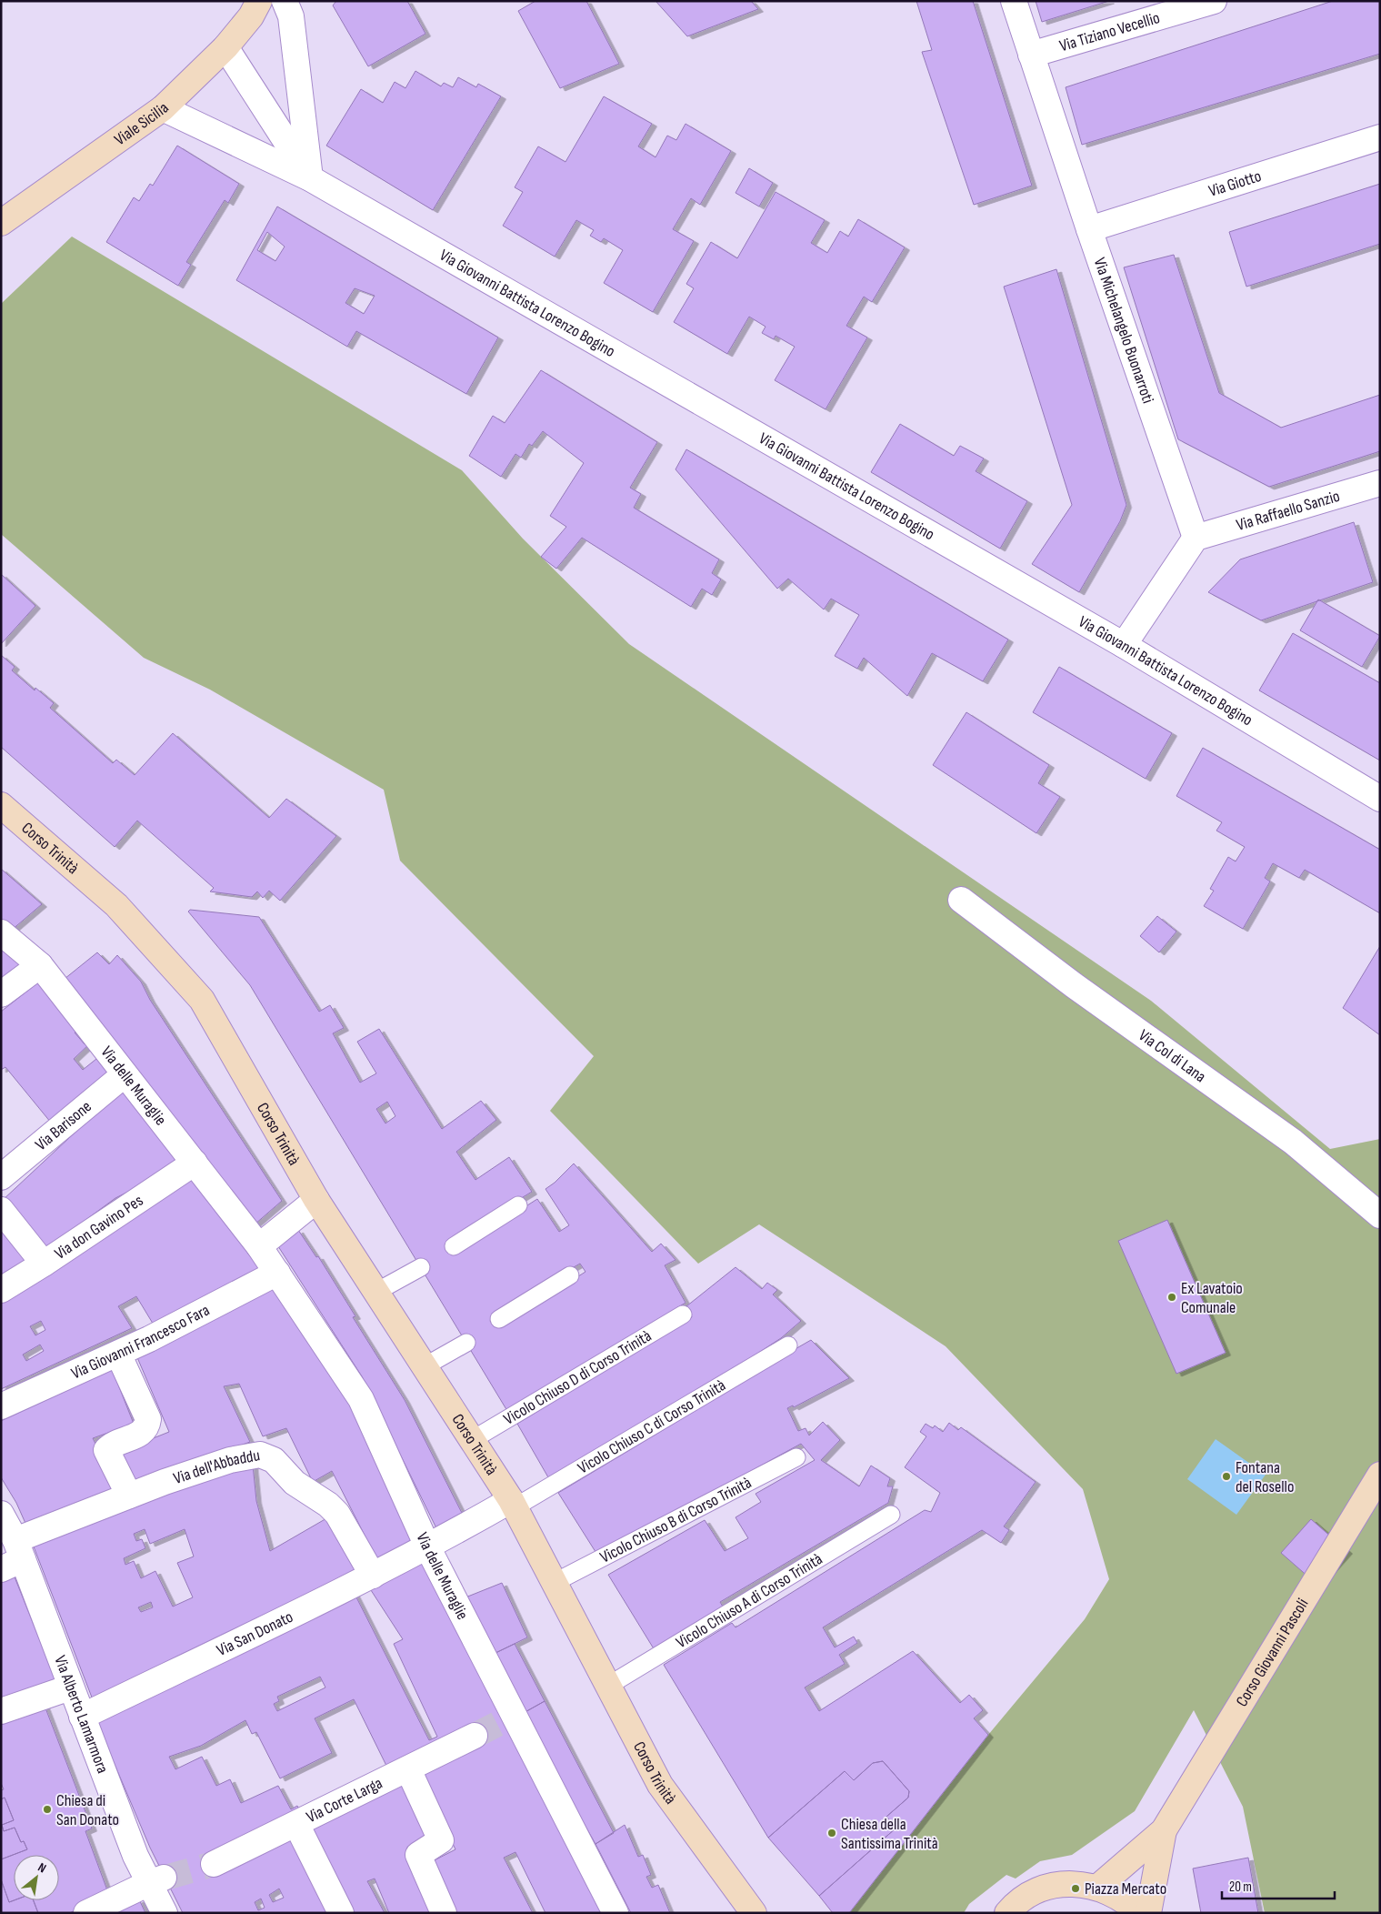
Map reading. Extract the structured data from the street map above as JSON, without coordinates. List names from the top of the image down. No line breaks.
{"streets":{"main road":["Viale Sicilia","Corso Trinità","Corso Giovanni Pascoli"],"street":["Via Tiziano Vecellio","Via Giotto","Via Giovanni Battista Lorenzo Bogino","Via Michelangelo Buonarroti","Via Raffaello Sanzio","Via Col di Lana","Via delle Muraglie","Via Barisone","Via don Gavino Pes","Via Giovanni Francesco Fara","Via dell'Abbaddu","Via San Donato","Via Alberto Lamarmora","Via Corte Larga"],"lane":["Vicolo Chiuso D di Corso Trinità","Vicolo Chiuso C di Corso Trinità","Vicolo Chiuso B di Corso Trinità","Vicolo Chiuso A di Corso Trinità"]},"crossings":[["Via Tiziano Vecellio","Via Michelangelo Buonarroti"],["Viale Sicilia","Via Giovanni Battista Lorenzo Bogino"],["Via Giotto","Via Michelangelo Buonarroti"],["Via Michelangelo Buonarroti","Via Raffaello Sanzio"],["Corso Trinità","Vicolo Chiuso D di Corso Trinità"],["Corso Trinità","Vicolo Chiuso C di Corso Trinità"],["Corso Trinità","Vicolo Chiuso B di Corso Trinità"],["Corso Trinità","Vicolo Chiuso A di Corso Trinità"],["Via delle Muraglie","Via Barisone"],["Via delle Muraglie","Via don Gavino Pes"],["Via delle Muraglie","Via Giovanni Francesco Fara"],["Via delle Muraglie","Via San Donato"],["Via dell'Abbaddu","Via San Donato"],["Via dell'Abbaddu","Via Alberto Lamarmora"],["Via San Donato","Via Alberto Lamarmora"]],"places":["Ex Lavatoio Comunale","Fontana del Rosello","Chiesa di San Donato","Chiesa della Santissima Trinità","Piazza Mercato"],"scale_bar":"20 m","north":"top right"}
